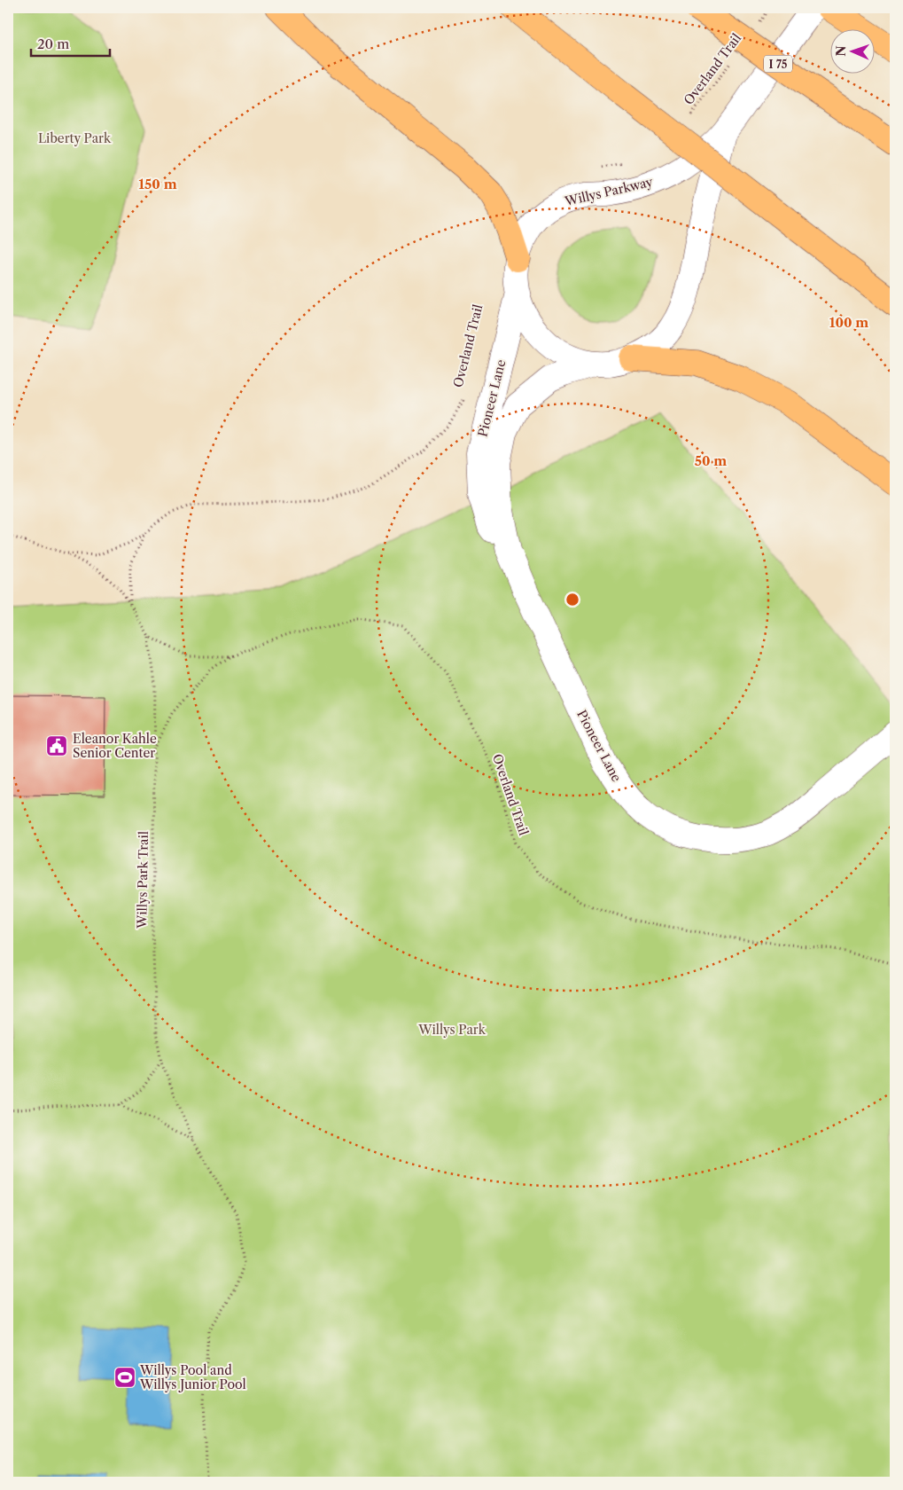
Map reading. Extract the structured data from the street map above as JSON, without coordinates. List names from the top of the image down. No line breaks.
{"streets":{"highway":["I 75"],"street":["Willys Parkway","Pioneer Lane"],"path":["Overland Trail","Willys Park Trail"]},"crossings":[["Overland Trail","Willys Park Trail"],["Willys Parkway","Pioneer Lane"]],"parks":["Liberty Park","Willys Park"],"places":{"public building":["Eleanor Kahle Senior Center"],"sports":["Willys Pool and Willys Junior Pool"]},"scale_bar":"20 m","north":"left","rings":["150 m","100 m","50 m"]}
